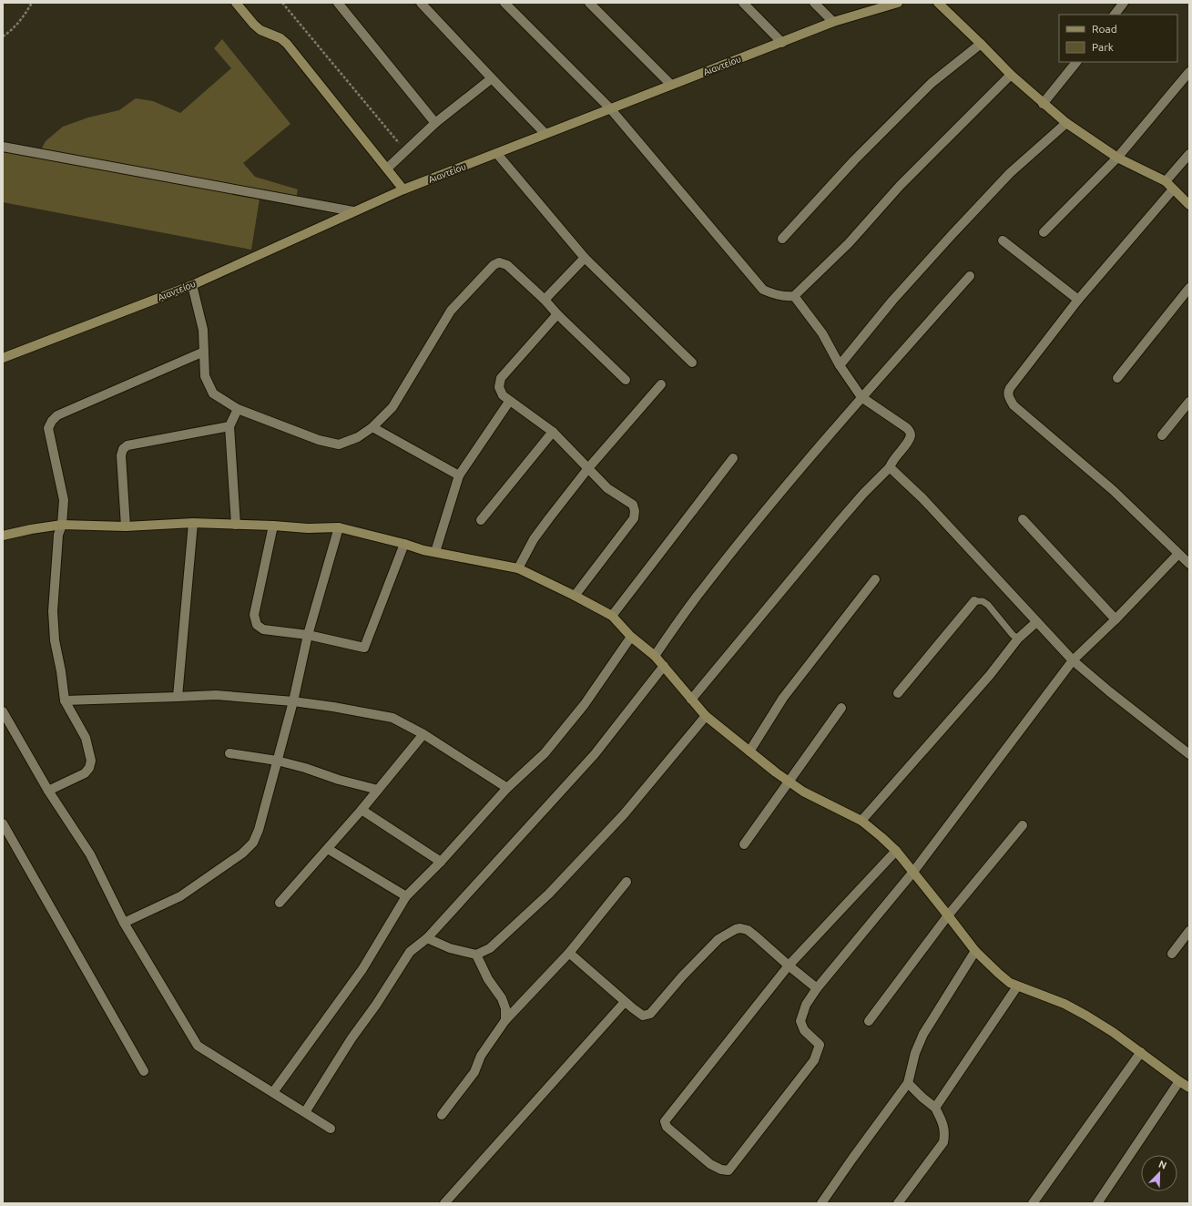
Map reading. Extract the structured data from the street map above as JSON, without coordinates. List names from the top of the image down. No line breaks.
{"streets":{"street":["Αιαντείου"]},"legend":["Road","Park"],"north":"top right"}
